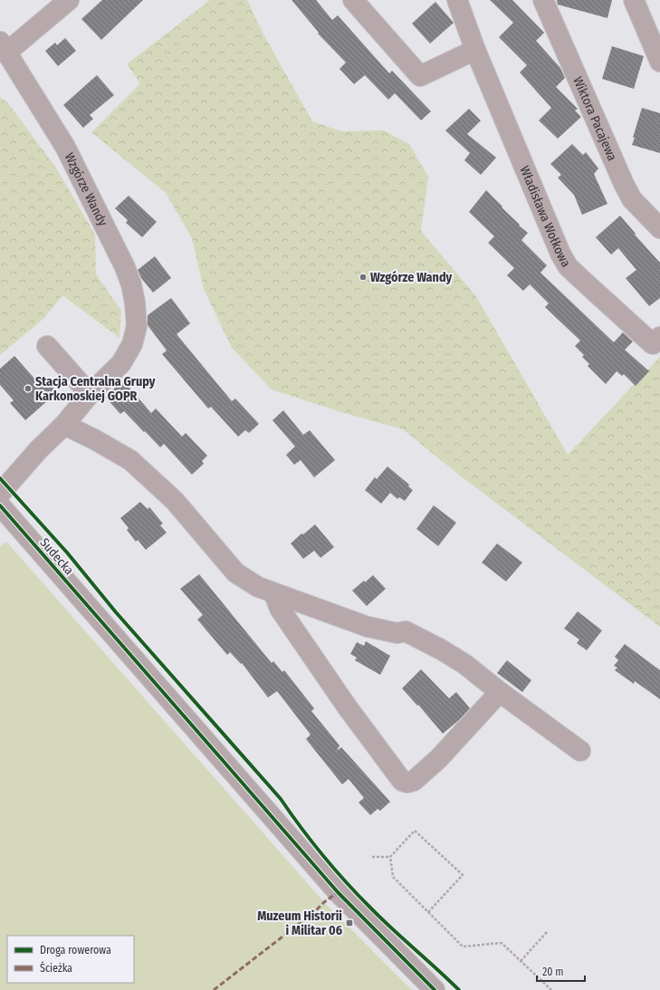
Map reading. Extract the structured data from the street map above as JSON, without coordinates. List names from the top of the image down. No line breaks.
{"streets":{"street":["Wiktora Pacajewa","Wzgórze Wandy","Władisława Wołkowa","Sudecka"]},"places":{"other":["Wzgórze Wandy","Stacja Centralna Grupy Karkonoskiej GOPR"],"transit":["Muzeum Historii i Militar 06"]},"legend":["Droga rowerowa","Ścieżka"],"scale_bar":"20 m"}
